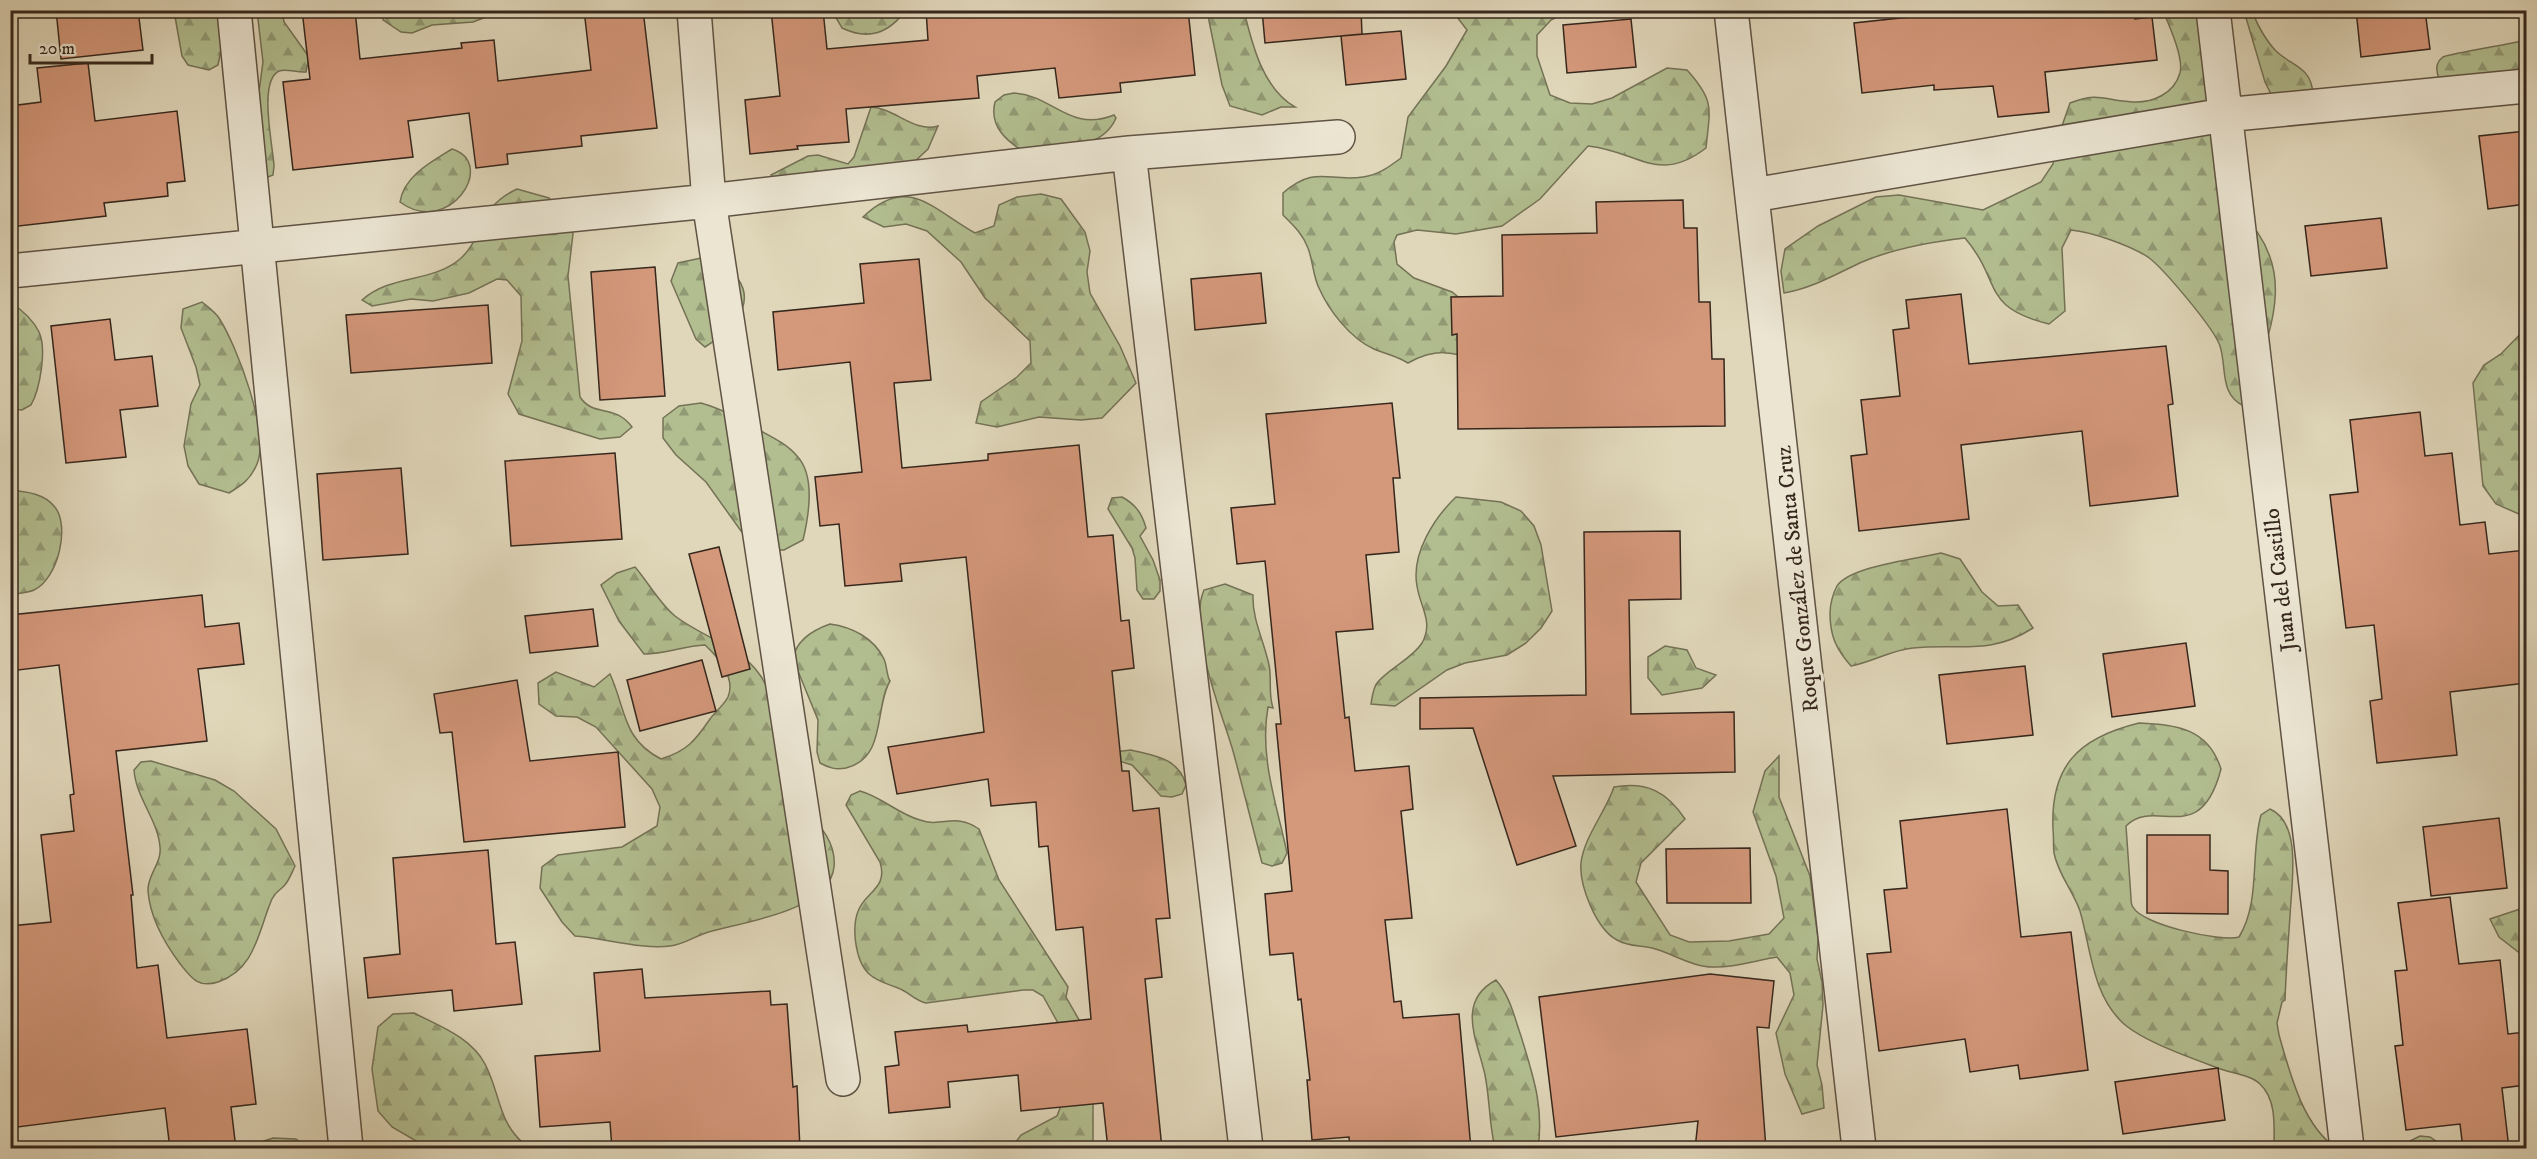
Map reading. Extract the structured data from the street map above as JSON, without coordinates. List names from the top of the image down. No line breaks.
{"streets":{"street":["Roque González de Santa Cruz","Juan del Castillo"]},"scale_bar":"20 m"}
